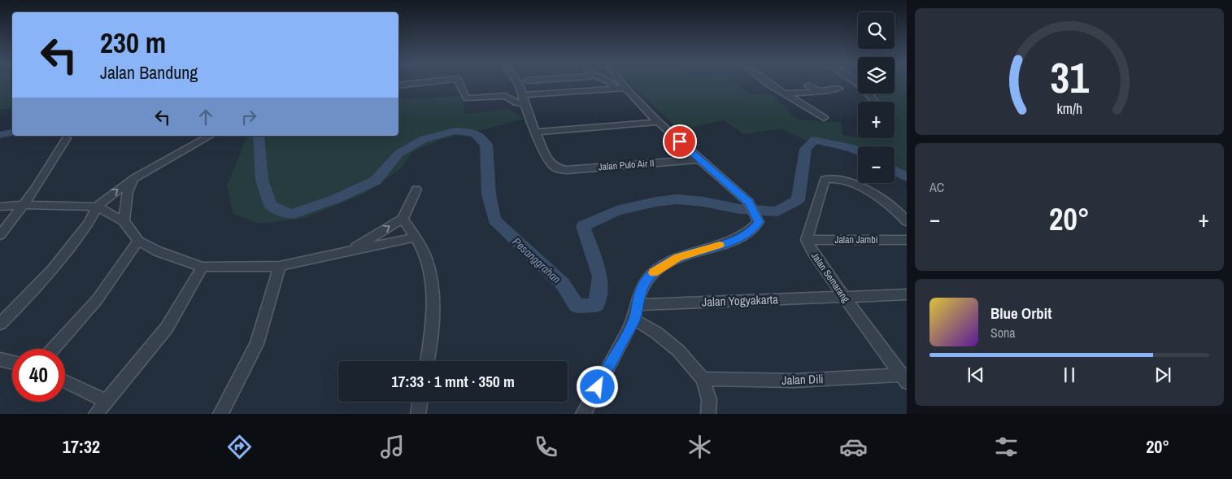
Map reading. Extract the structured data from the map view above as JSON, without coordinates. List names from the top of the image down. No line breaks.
{"streets":{"street":["Jalan Pulo Air II","Jalan Jambi","Jalan Semarang","Jalan Yogyakarta","Jalan Dili"]},"crossings":[["Jalan Jambi","Jalan Semarang"],["Jalan Semarang","Jalan Yogyakarta"],["Jalan Semarang","Jalan Dili"]],"water":["Pesanggrahan"],"page":{"map_buttons":["+","−"],"turn":["230 m","Jalan Bandung"],"tile":"AC","heat":["−","20°","+"],"song":["Blue Orbit","Sona"],"limit":"40","trip":"17:33 · 1 mnt · 350 m","tabs":["17:32","20°"],"gauge":["31","km/h"]}}
